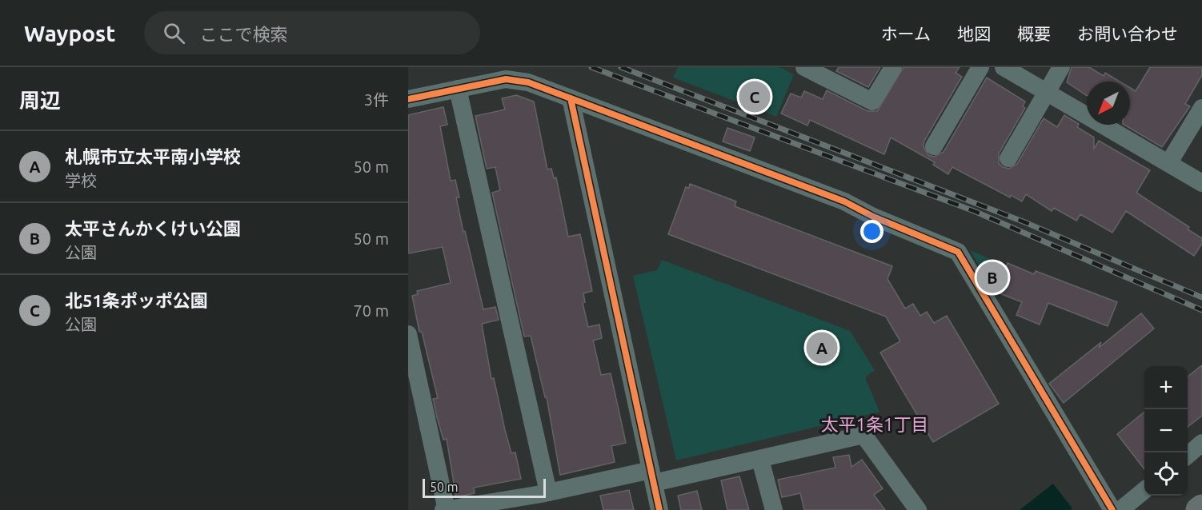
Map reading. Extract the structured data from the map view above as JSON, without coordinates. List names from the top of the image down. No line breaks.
{"districts":["太平1条1丁目"],"scale_bar":"50 m","north":"bottom left","page":{"header":"Waypost","search":"ここで検索","nav":["ホーム","地図","概要","お問い合わせ"],"heading":["周辺","3件"],"pins":["C","B","A"],"list":[{"mark":"A","name":"札幌市立太平南小学校","note":"学校","value":"50 m"},{"mark":"B","name":"太平さんかくけい公園","note":"公園","value":"50 m"},{"mark":"C","name":"北51条ポッポ公園","note":"公園","value":"70 m"}],"map_buttons":["+","−"],"scale":"50 m"}}
